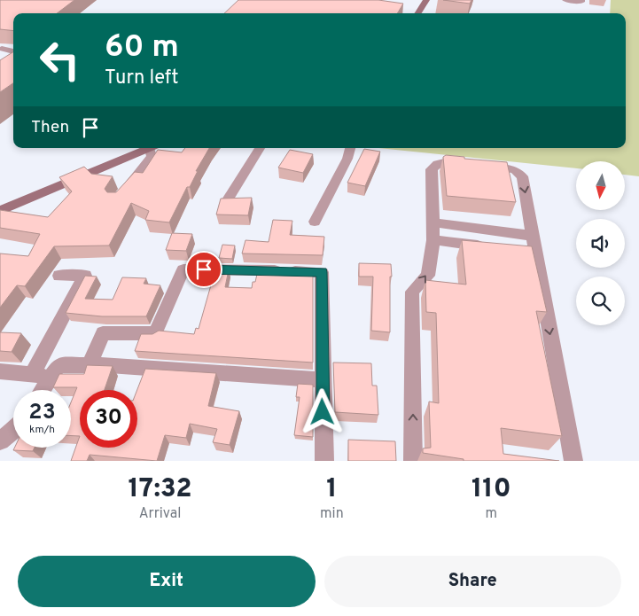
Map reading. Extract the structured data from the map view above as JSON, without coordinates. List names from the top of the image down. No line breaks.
{"north":"bottom","page":{"turn":["60 m","Turn left"],"then":"Then","speed":"23 km/h","limit":"30","eta":["17:32","Arrival","1","min","110","m"],"buttons":["Exit","Share"]}}
